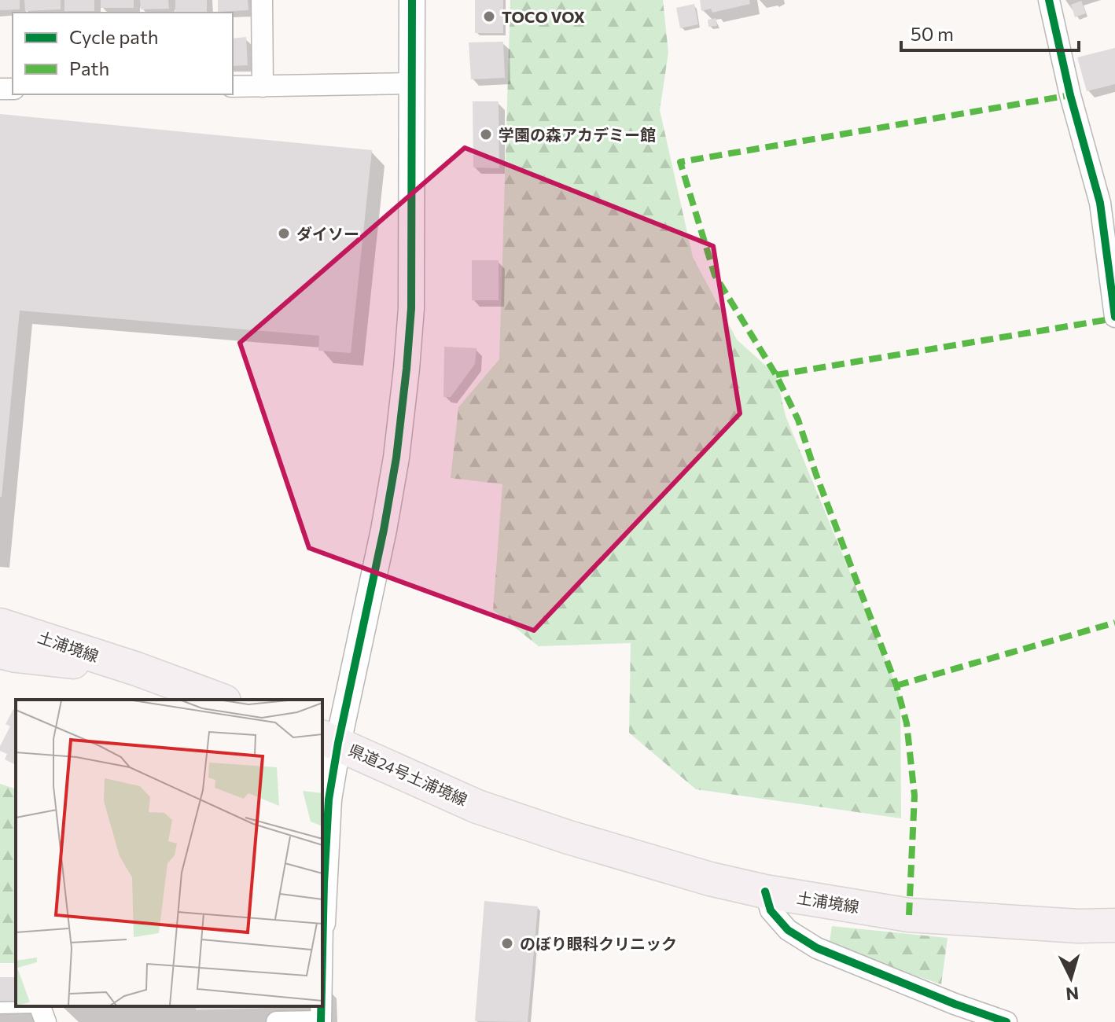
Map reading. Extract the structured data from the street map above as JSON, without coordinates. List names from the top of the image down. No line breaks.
{"streets":{"main road":["土浦境線","県道24号土浦境線"]},"crossings":[["土浦境線","県道24号土浦境線"]],"places":["TOCO VOX","学園の森アカデミー館","ダイソー","のぼり眼科クリニック"],"legend":["Cycle path","Path"],"scale_bar":"50 m","north":"bottom"}
